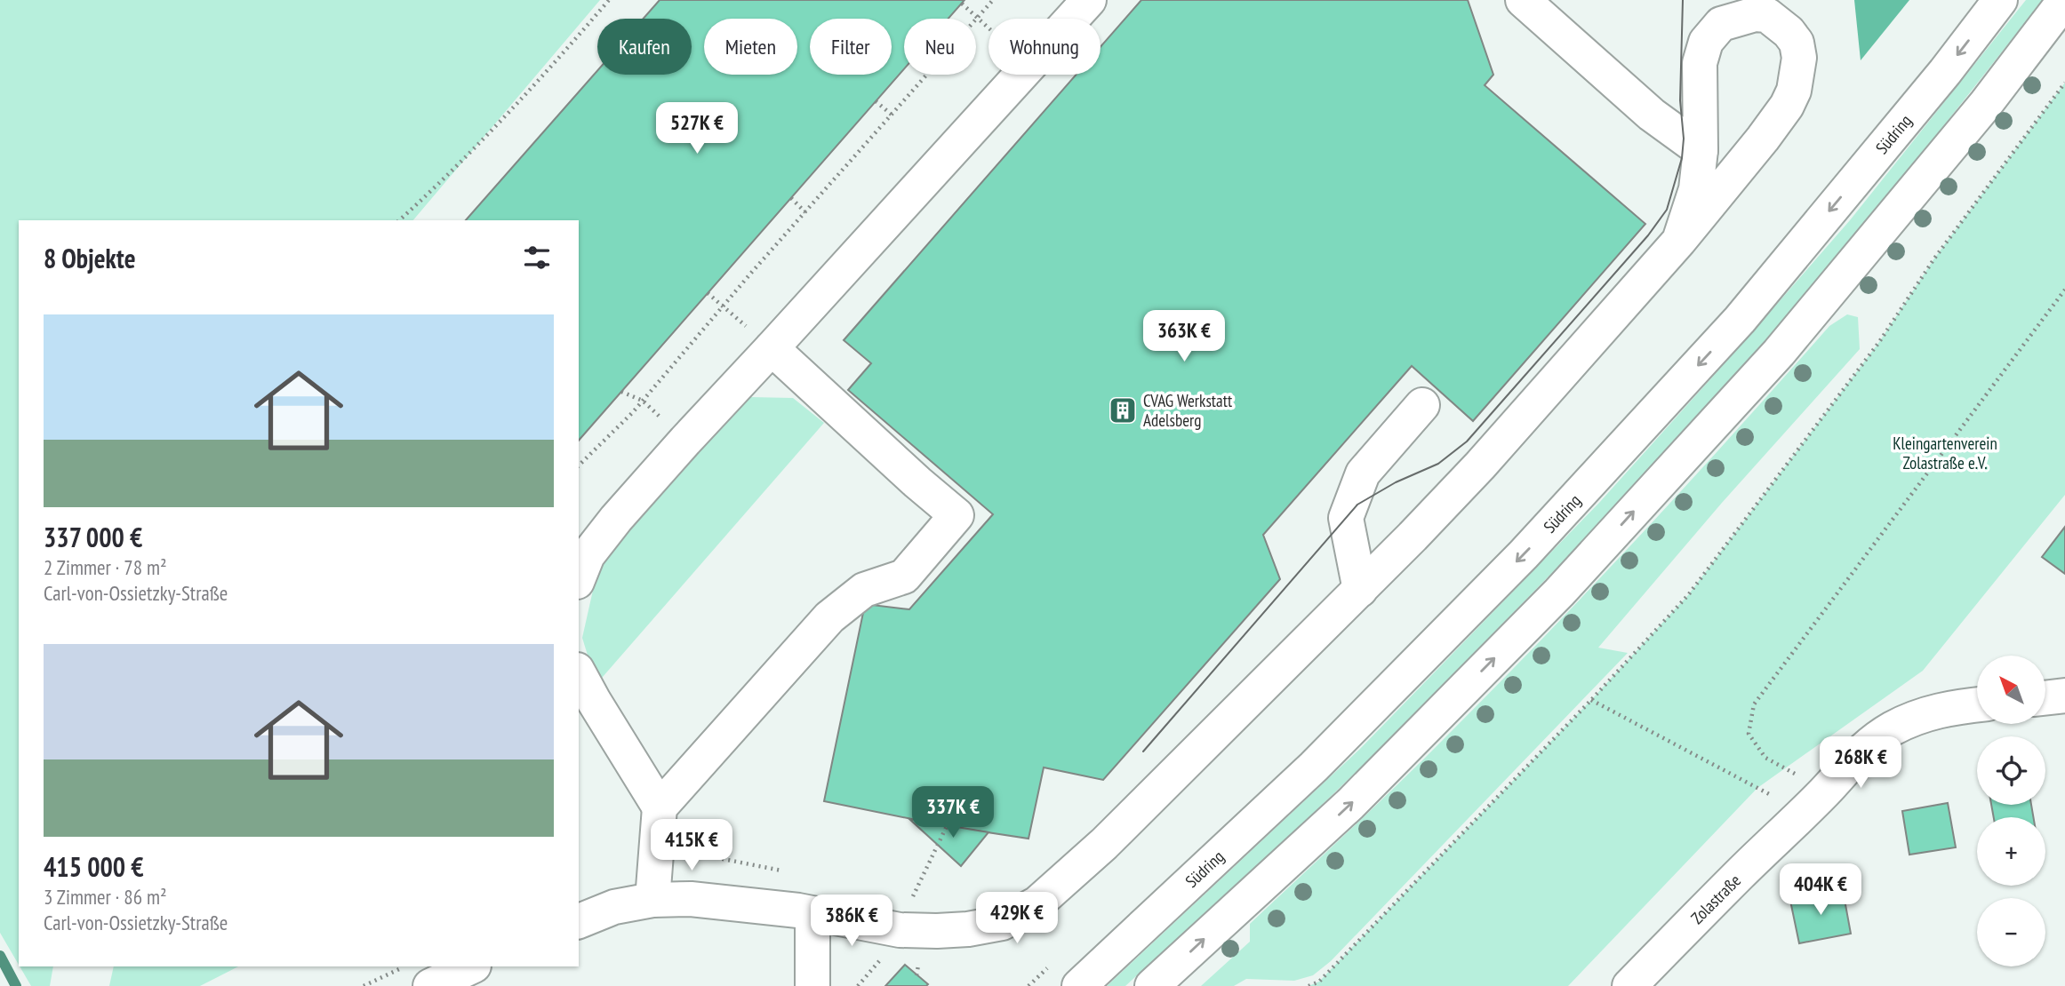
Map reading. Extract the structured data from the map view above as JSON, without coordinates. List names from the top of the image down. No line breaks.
{"streets":{"main road":["Südring","Zolastraße"]},"parks":["Kleingartenverein Zolastraße e.V."],"places":{"building":["CVAG Werkstatt Adelsberg"]},"north":"top left","page":{"chip":["Kaufen","Mieten","Filter","Neu","Wohnung"],"price":["527K €","363K €","268K €","337K €","415K €","404K €","429K €","386K €"],"heading":"8 Objekte","list":[{"name":"337 000 €","note":"2 Zimmer · 78 m² · Carl-von-Ossietzky-Straße"},{"name":"415 000 €","note":"3 Zimmer · 86 m² · Carl-von-Ossietzky-Straße"}],"map_buttons":["+","−"]}}
